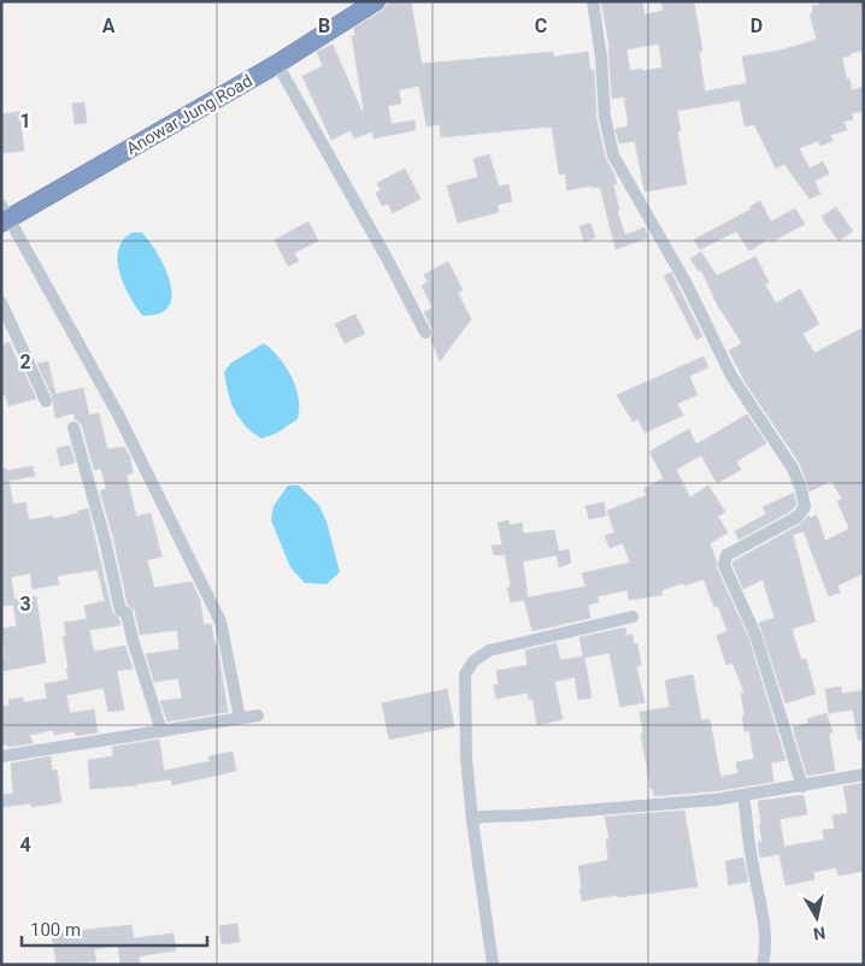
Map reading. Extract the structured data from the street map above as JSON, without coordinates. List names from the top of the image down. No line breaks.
{"streets":{"highway":["Anowar Jung Road"]},"scale_bar":"100 m","north":"bottom","grid":{"columns":["A","B","C","D"],"rows":["1","2","3","4"]}}
